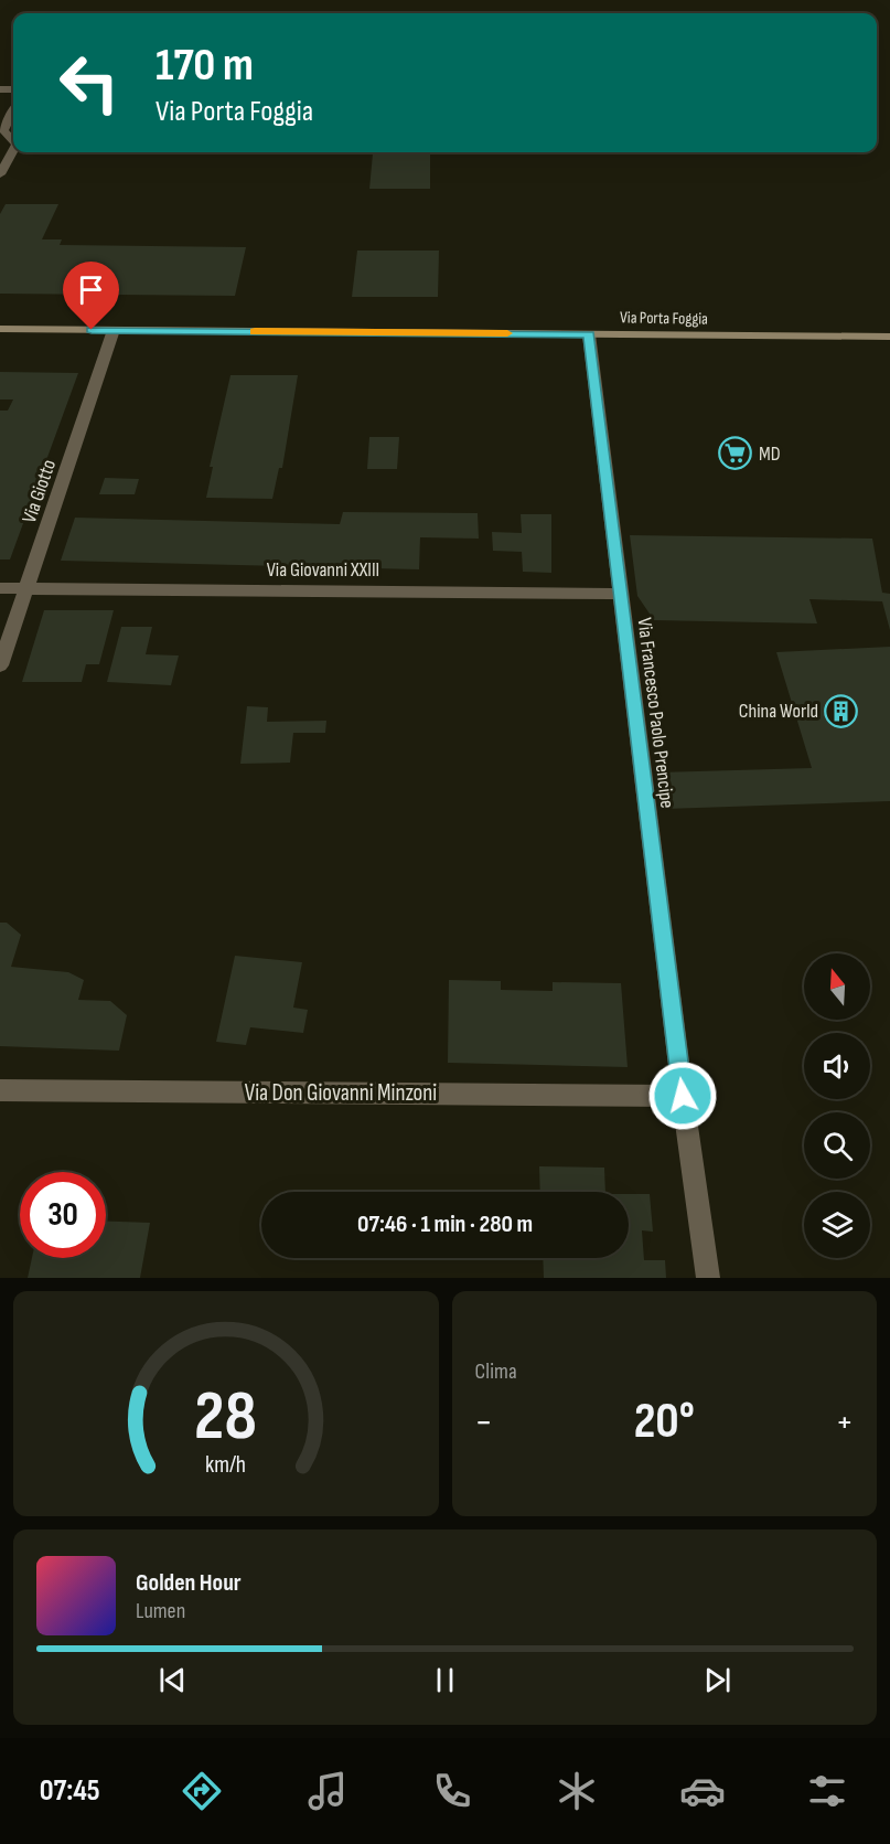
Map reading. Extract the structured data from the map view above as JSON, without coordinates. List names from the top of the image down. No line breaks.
{"streets":{"main road":["Via Porta Foggia"],"street":["Via Giotto","Via Giovanni XXIII","Via Francesco Paolo Prencipe","Via Don Giovanni Minzoni"]},"crossings":[["Via Porta Foggia","Via Giotto"],["Via Porta Foggia","Via Francesco Paolo Prencipe"],["Via Giotto","Via Giovanni XXIII"],["Via Giovanni XXIII","Via Francesco Paolo Prencipe"],["Via Francesco Paolo Prencipe","Via Don Giovanni Minzoni"]],"places":{"supermarket":["MD"],"building":["China World"]},"north":"top","page":{"turn":["170 m","Via Porta Foggia"],"limit":"30","trip":"07:46 · 1 min · 280 m","tile":"Clima","heat":["−","20°","+"],"song":["Golden Hour","Lumen"],"tabs":"07:45","gauge":["28","km/h"]}}
